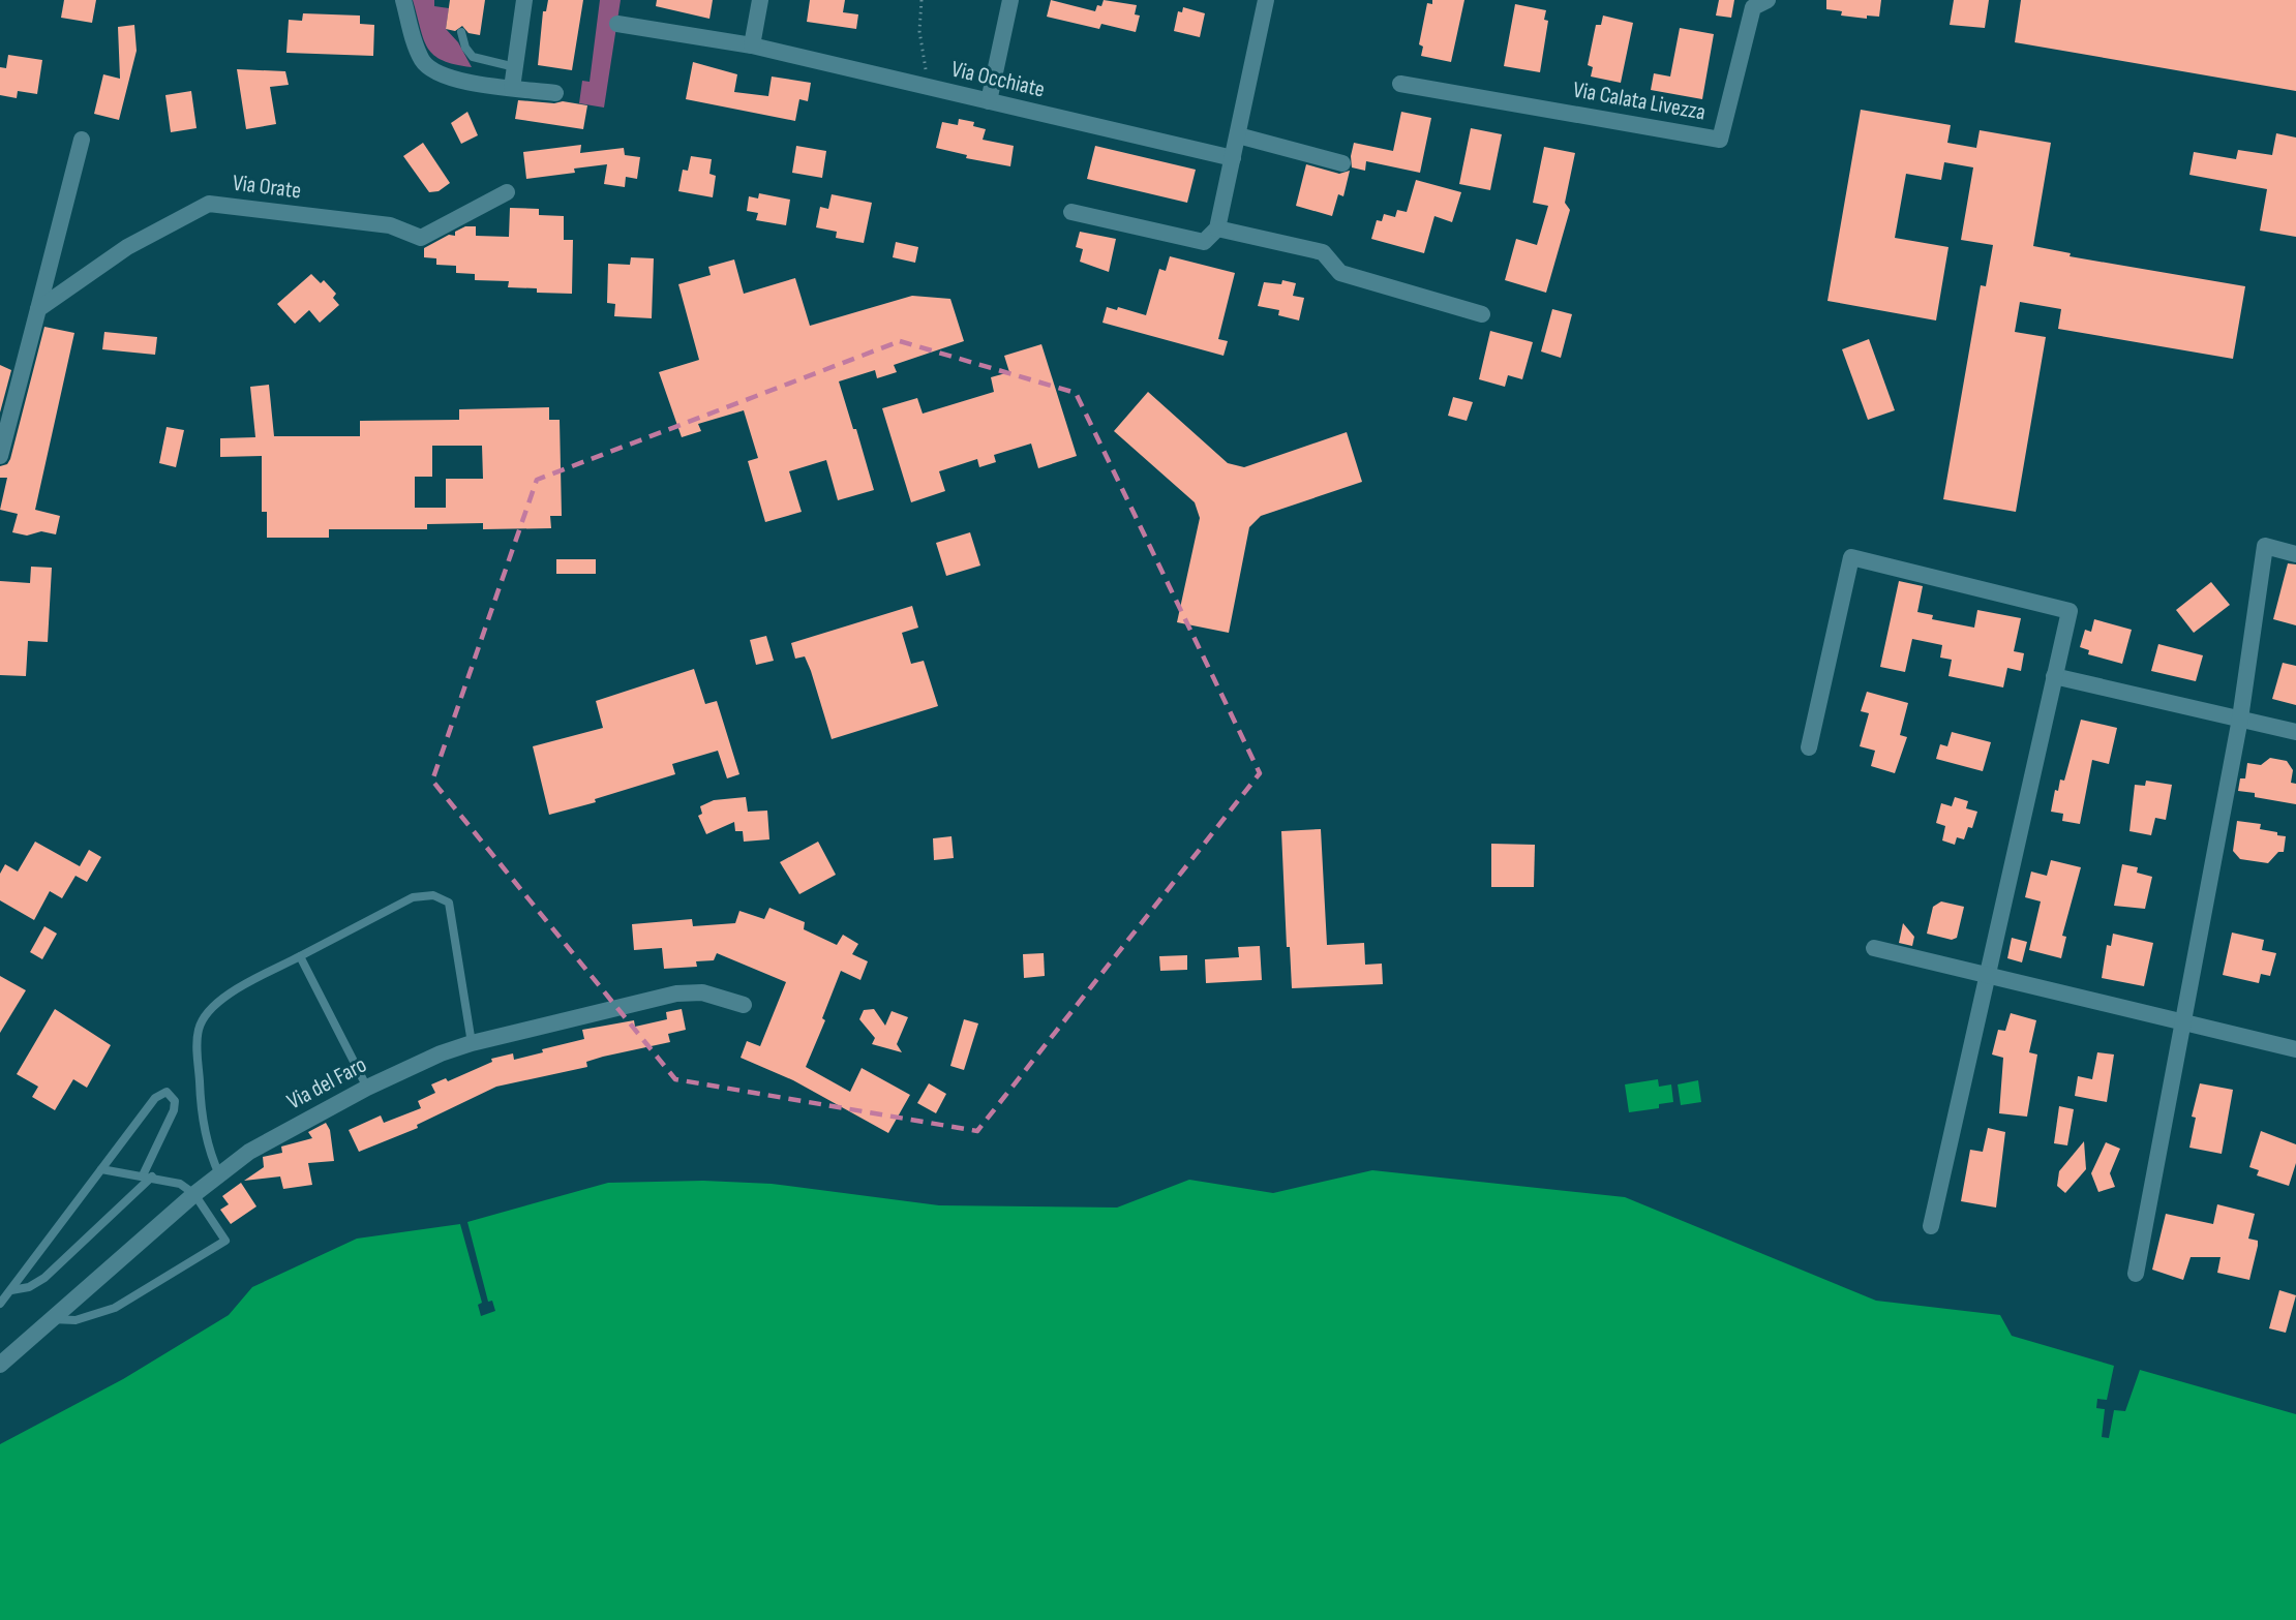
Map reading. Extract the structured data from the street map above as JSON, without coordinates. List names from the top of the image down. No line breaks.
{"streets":{"street":["Via Occhiate","Via Calata Livezza","Via Orate","Via del Faro"]}}
